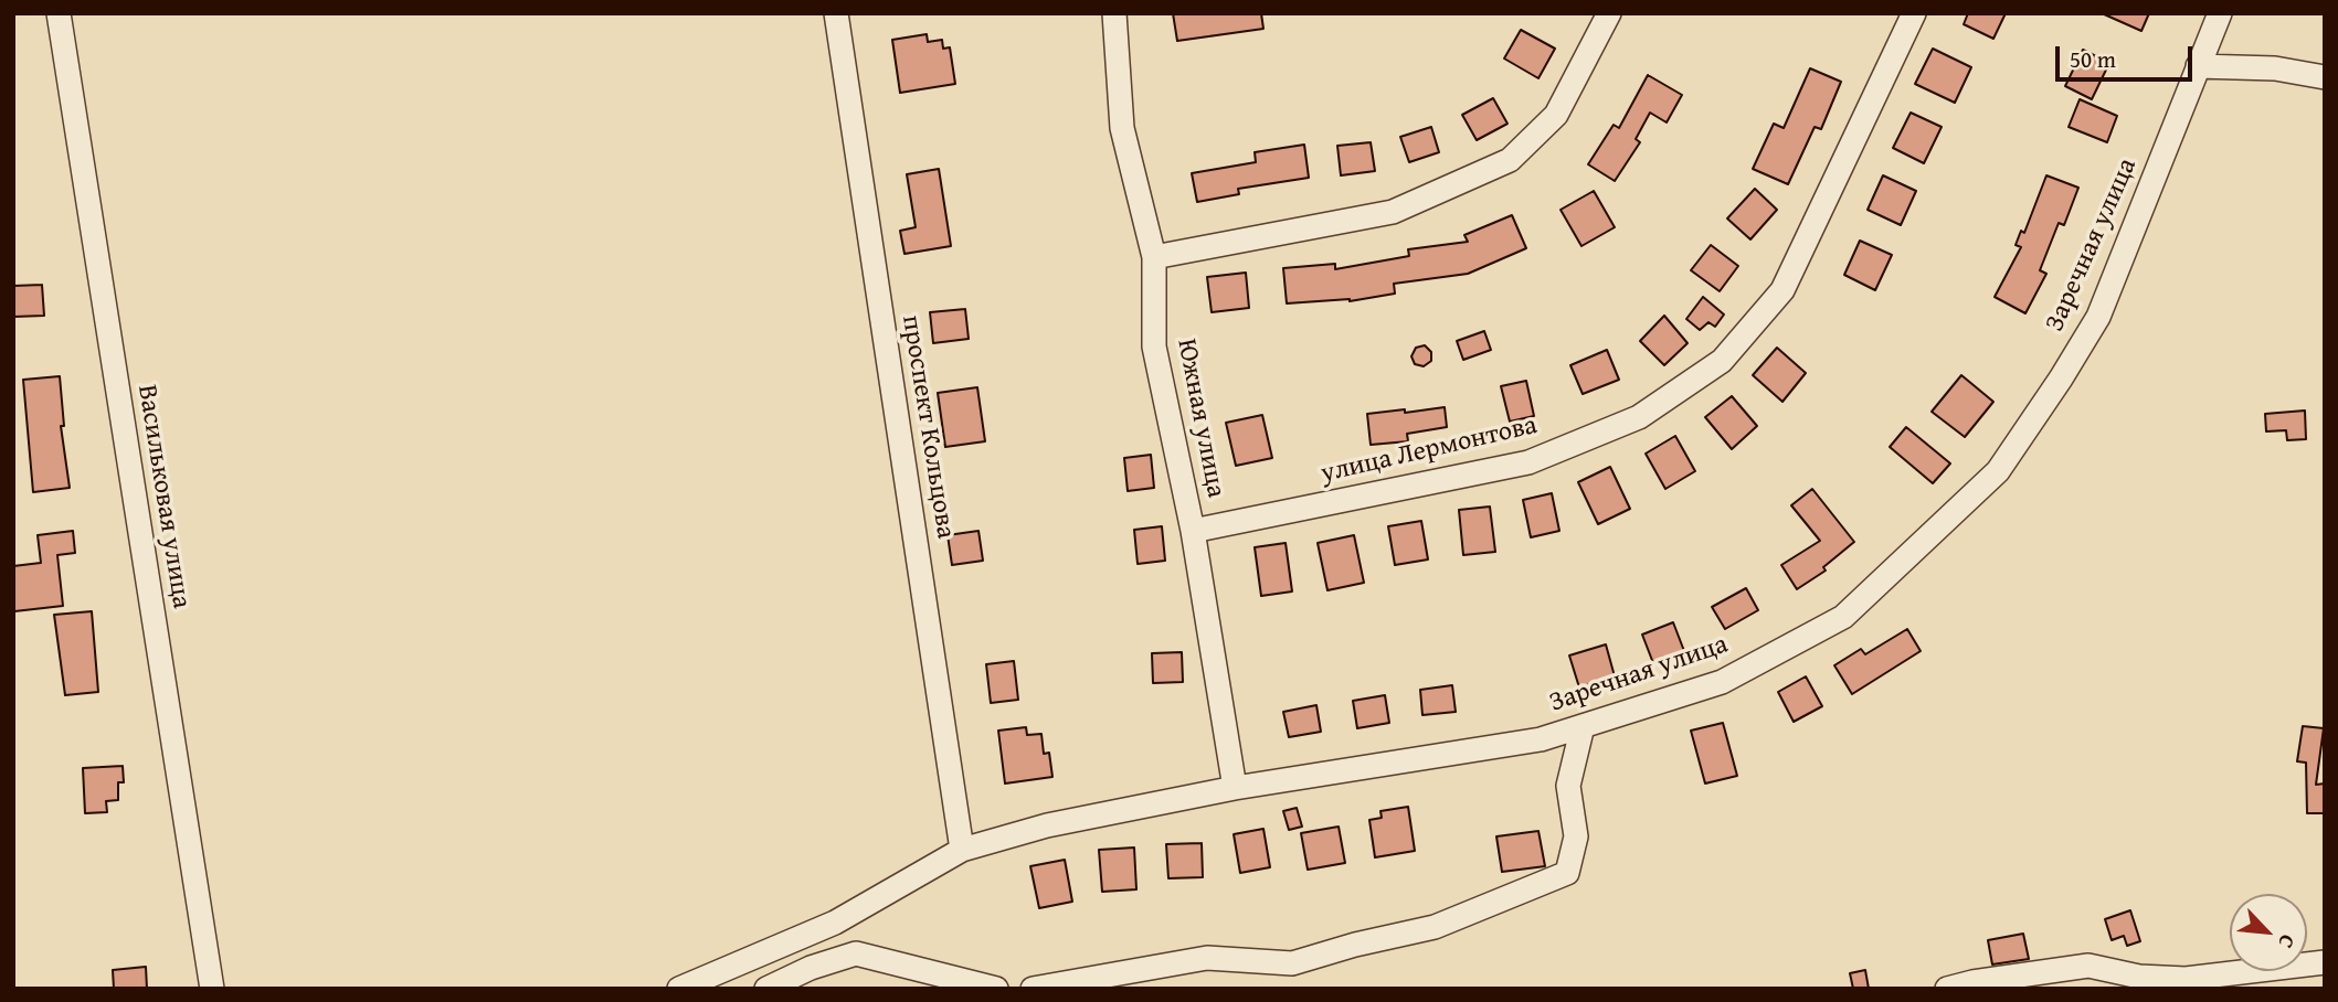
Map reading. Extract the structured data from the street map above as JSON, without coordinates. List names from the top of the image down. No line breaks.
{"streets":{"street":["Заречная улица","Южная улица","проспект Кольцова","улица Лермонтова","Васильковая улица"]},"crossings":[["Заречная улица","Южная улица"],["Заречная улица","проспект Кольцова"],["Южная улица","улица Лермонтова"]],"scale_bar":"50 m","north":"bottom right"}
